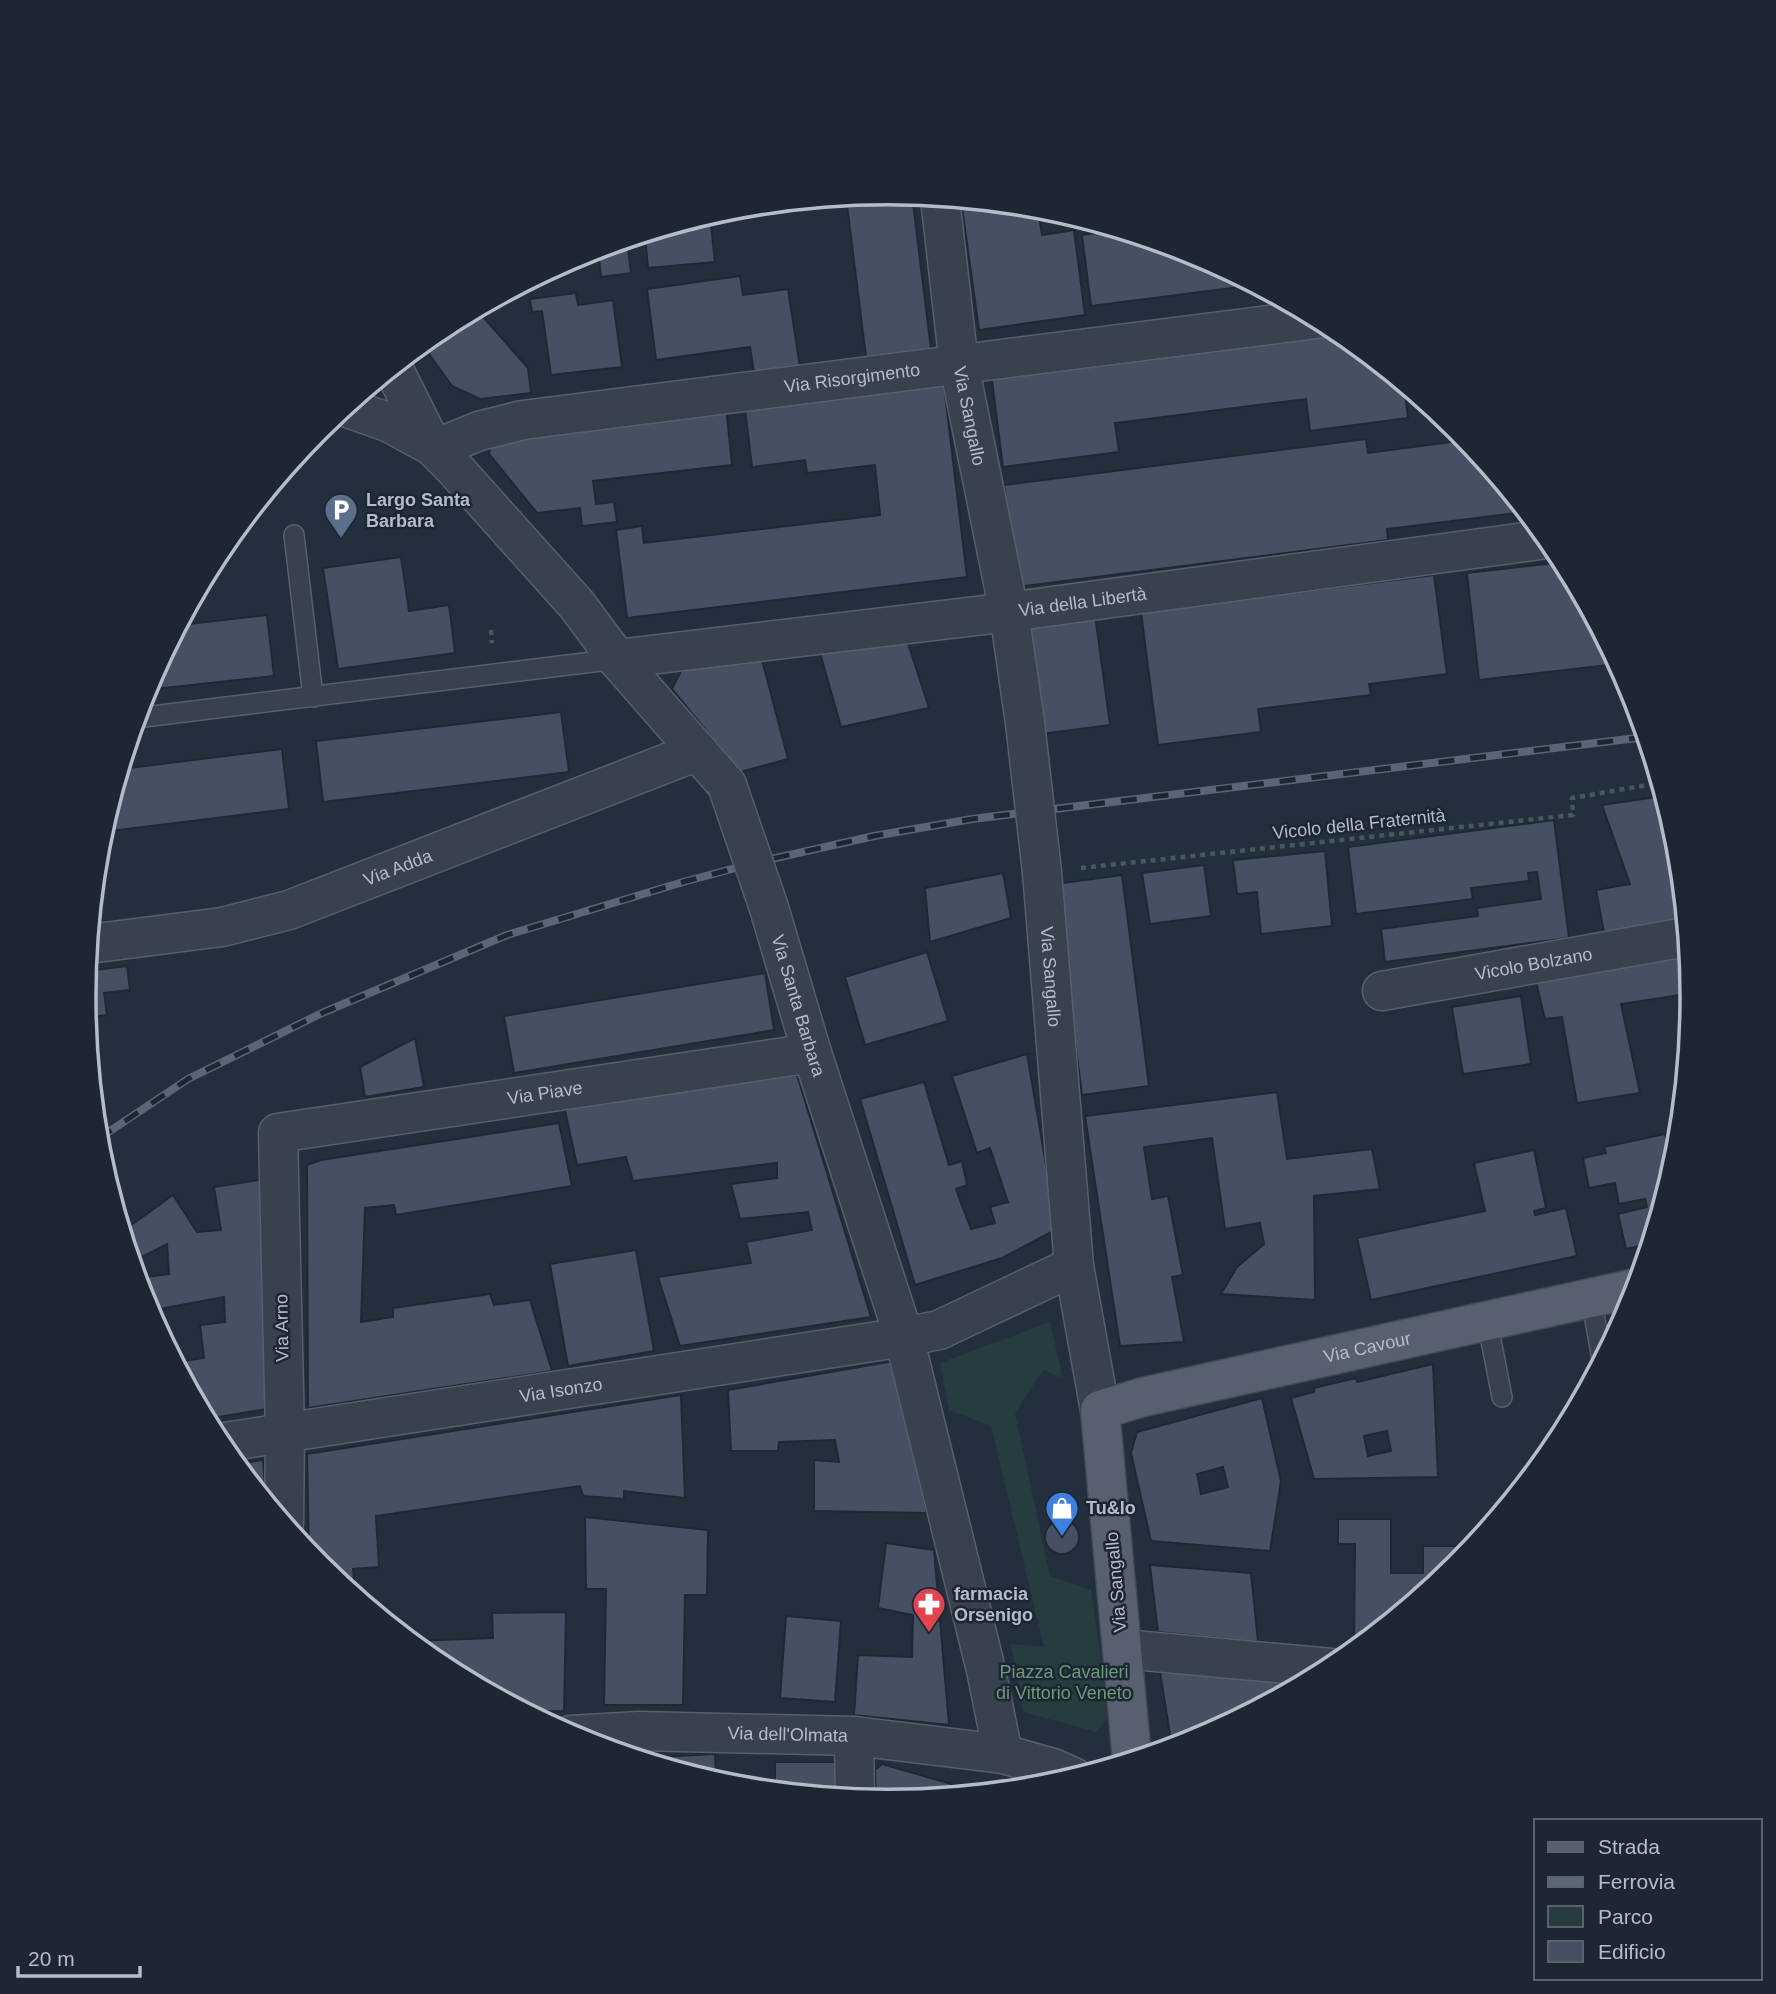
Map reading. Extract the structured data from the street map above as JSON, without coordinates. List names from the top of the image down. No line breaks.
{"streets":{"main road":["Via Sangallo","Via Cavour"],"street":["Via Risorgimento","Via della Libertà","Via Adda","Vicolo Bolzano","Via Santa Barbara","Via Piave","Via Arno","Via Isonzo","Via dell'Olmata"],"path":["Vicolo della Fraternità"]},"crossings":[["Via Risorgimento","Via Sangallo"],["Via Risorgimento","Via Santa Barbara"],["Via Sangallo","Via della Libertà"],["Via Sangallo","Vicolo della Fraternità"],["Via Sangallo","Via Cavour"],["Via della Libertà","Via Santa Barbara"],["Via Adda","Via Santa Barbara"],["Via Santa Barbara","Via Piave"],["Via Santa Barbara","Via Isonzo"],["Via Santa Barbara","Via dell'Olmata"],["Via Piave","Via Arno"],["Via Arno","Via Isonzo"]],"parks":["Piazza Cavalieri di Vittorio Veneto"],"places":{"parking":["Largo Santa Barbara"],"shop":["Tu&Io"],"pharmacy":["farmacia Orsenigo"]},"legend":["Strada","Ferrovia","Parco","Edificio"],"scale_bar":"20 m"}
